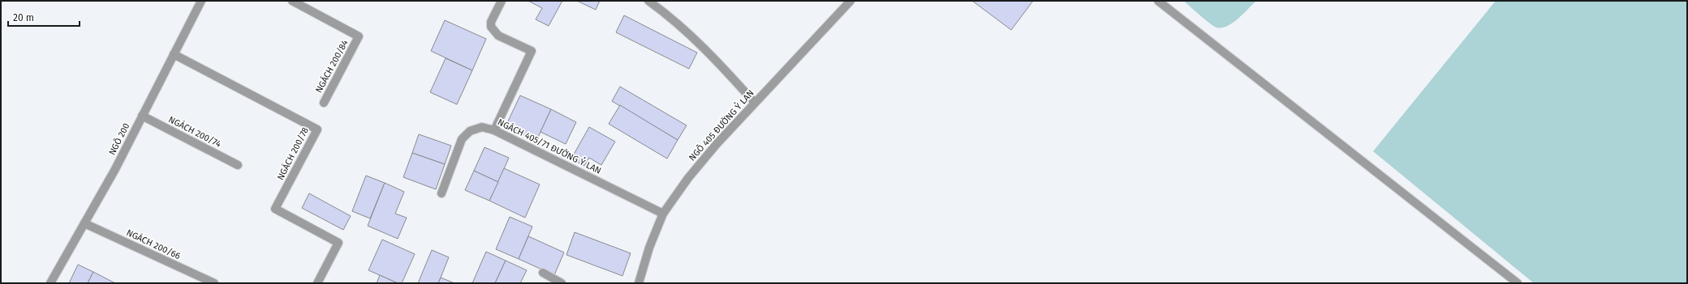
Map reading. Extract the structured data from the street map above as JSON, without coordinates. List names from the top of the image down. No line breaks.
{"streets":{"street":["NGÁCH 200/84","NGÕ 405 ĐƯỜNG Ỷ LAN","NGÁCH 200/74","NGÕ 200","NGÁCH 405/71 ĐƯỜNG Ỷ LAN","NGÁCH 200/78","NGÁCH 200/66"]},"crossings":[["NGÕ 405 ĐƯỜNG Ỷ LAN","NGÁCH 405/71 ĐƯỜNG Ỷ LAN"],["NGÁCH 200/74","NGÕ 200"],["NGÕ 200","NGÁCH 200/78"],["NGÕ 200","NGÁCH 200/66"]],"scale_bar":"20 m"}
